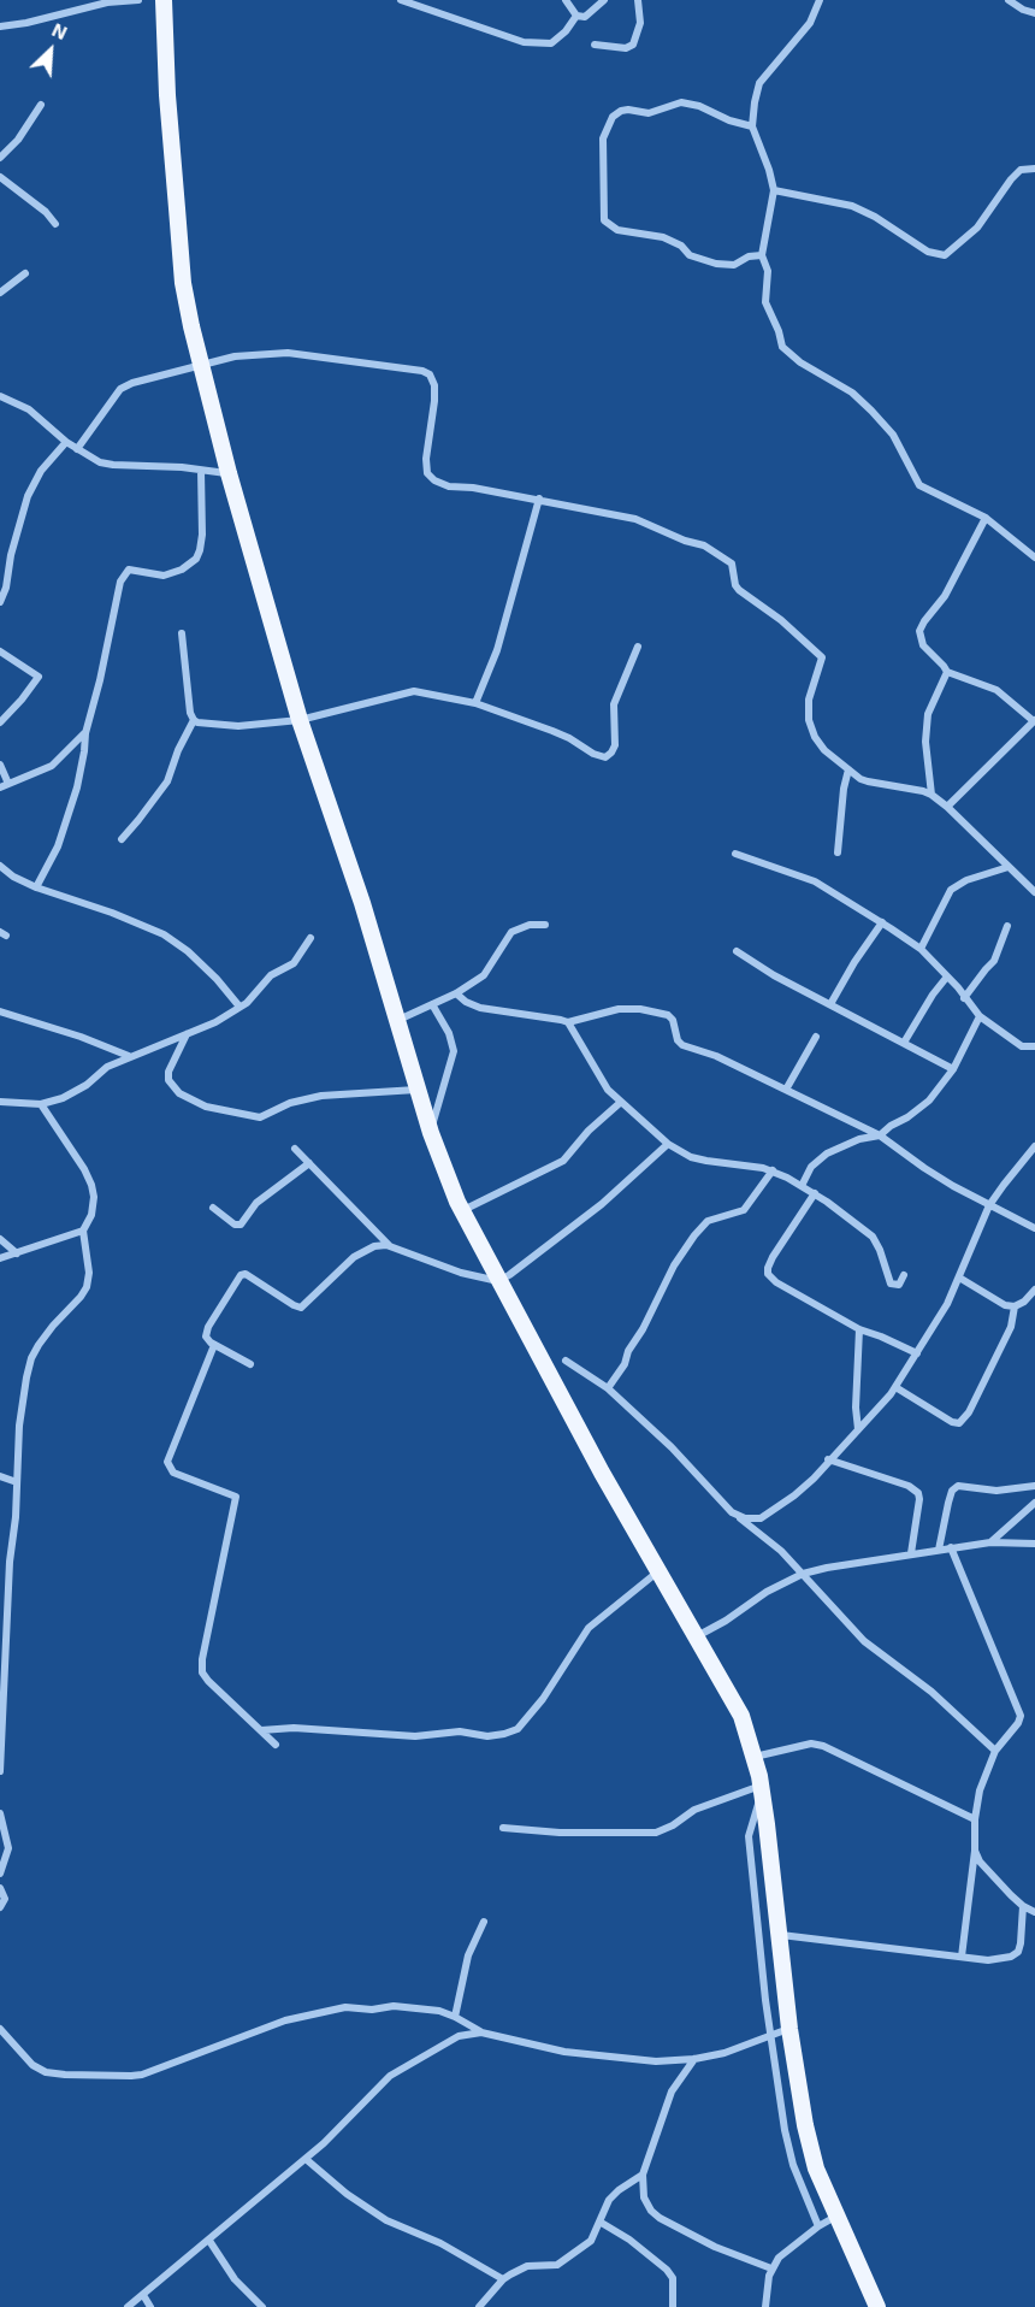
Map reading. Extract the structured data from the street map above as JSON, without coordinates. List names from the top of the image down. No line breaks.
{"north":"top right"}
